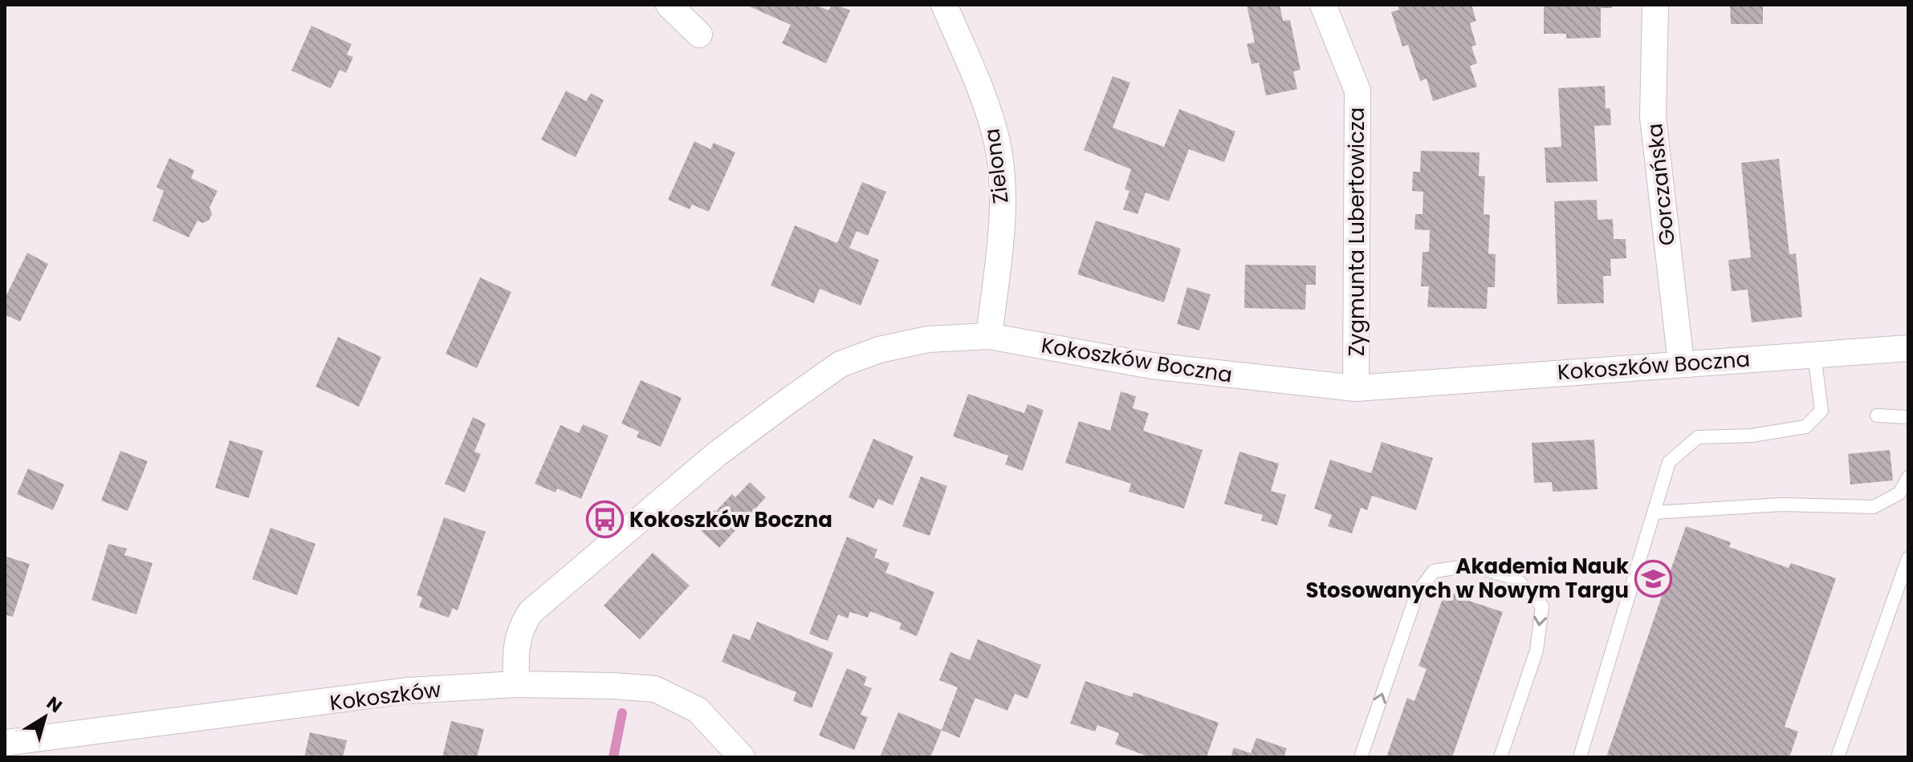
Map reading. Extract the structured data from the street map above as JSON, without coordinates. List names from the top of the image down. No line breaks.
{"streets":{"street":["Zielona","Gorczańska","Zygmunta Lubertowicza","Kokoszków Boczna","Kokoszków"]},"crossings":[["Zielona","Kokoszków Boczna"],["Gorczańska","Kokoszków Boczna"],["Zygmunta Lubertowicza","Kokoszków Boczna"],["Kokoszków Boczna","Kokoszków"]],"places":{"bus stop":["Kokoszków Boczna"],"school or university":["Akademia Nauk Stosowanych w Nowym Targu"]},"north":"top right"}
